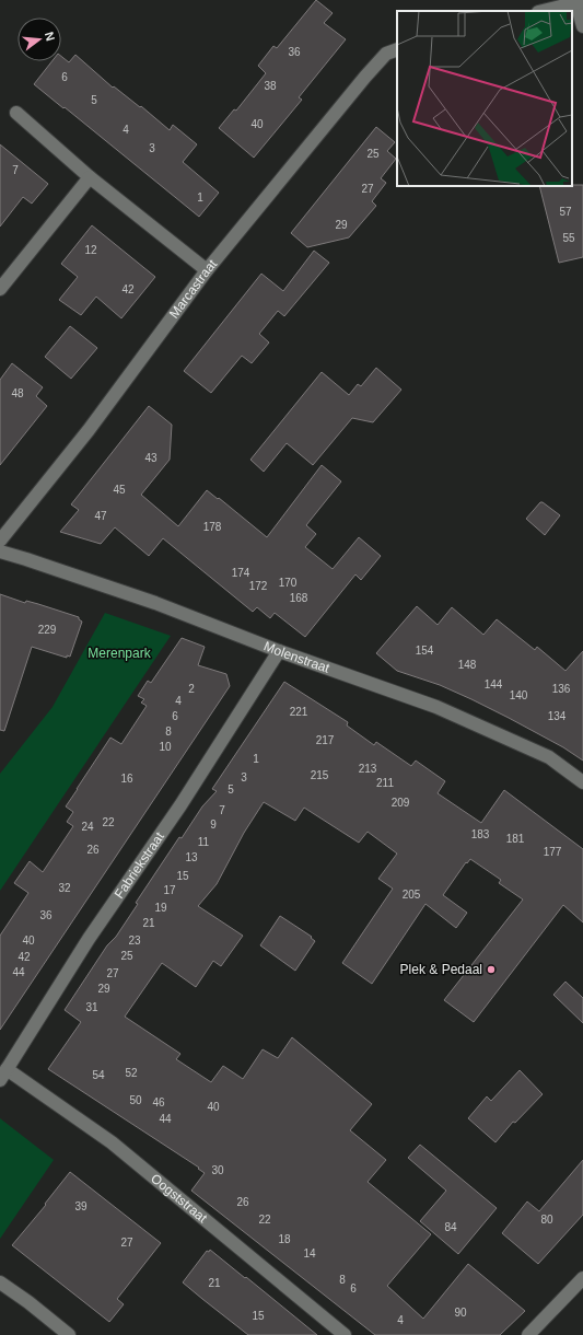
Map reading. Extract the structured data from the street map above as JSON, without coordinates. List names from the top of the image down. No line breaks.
{"streets":{"street":["Marcastraat","Molenstraat","Fabriekstraat","Oogststraat"]},"crossings":[["Molenstraat","Fabriekstraat"],["Fabriekstraat","Oogststraat"]],"parks":["Merenpark"],"places":["Plek & Pedaal"],"house_numbers":["36","6","38","5","40","4","3","25","7","27","1","57","29","55","12","42","48","43","45","47","178","174","170","172","168","229","154","148","144","2","136","140","4","221","6","134","8","217","10","1","213","215","3","16","211","5","209","7","22","9","24","183","181","11","26","177","13","15","32","17","205","19","36","21","40","23","25","42","44","27","29","31","52","54","50","46","40","44","30","26","39","22","80","84","18","27","14","8","21","6","90","15","4"],"north":"right"}
